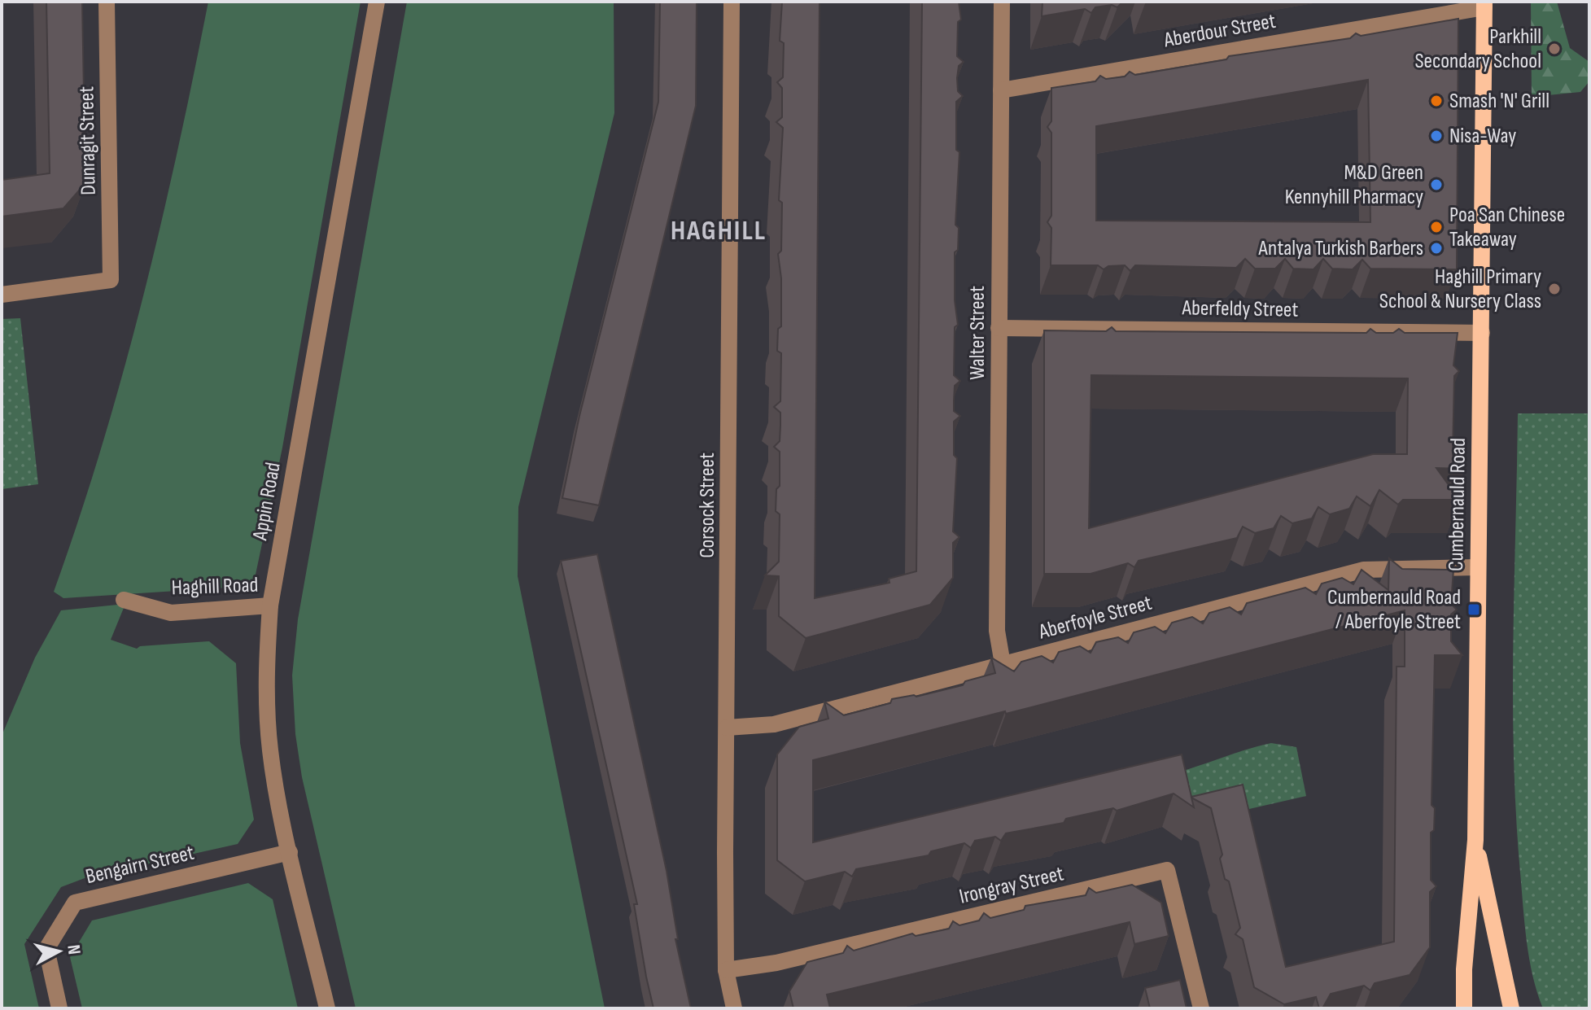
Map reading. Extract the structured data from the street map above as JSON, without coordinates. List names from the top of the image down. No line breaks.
{"streets":{"main road":["Cumbernauld Road"],"street":["Aberdour Street","Dunragit Street","Aberfeldy Street","Walter Street","Appin Road","Corsock Street","Haghill Road","Aberfoyle Street","Bengairn Street","Irongray Street"]},"crossings":[["Aberdour Street","Walter Street"],["Aberdour Street","Cumbernauld Road"],["Aberfeldy Street","Walter Street"],["Aberfeldy Street","Cumbernauld Road"],["Walter Street","Aberfoyle Street"],["Appin Road","Haghill Road"],["Appin Road","Bengairn Street"],["Cumbernauld Road","Aberfoyle Street"],["Corsock Street","Aberfoyle Street"],["Corsock Street","Irongray Street"]],"districts":["HAGHILL"],"places":{"other":["Parkhill Secondary School","Smash 'N' Grill","Nisa-Way","M&D Green Kennyhill Pharmacy","Poa San Chinese Takeaway","Antalya Turkish Barbers","Haghill Primary School & Nursery Class"],"transit":["Cumbernauld Road / Aberfoyle Street"]},"north":"right"}
